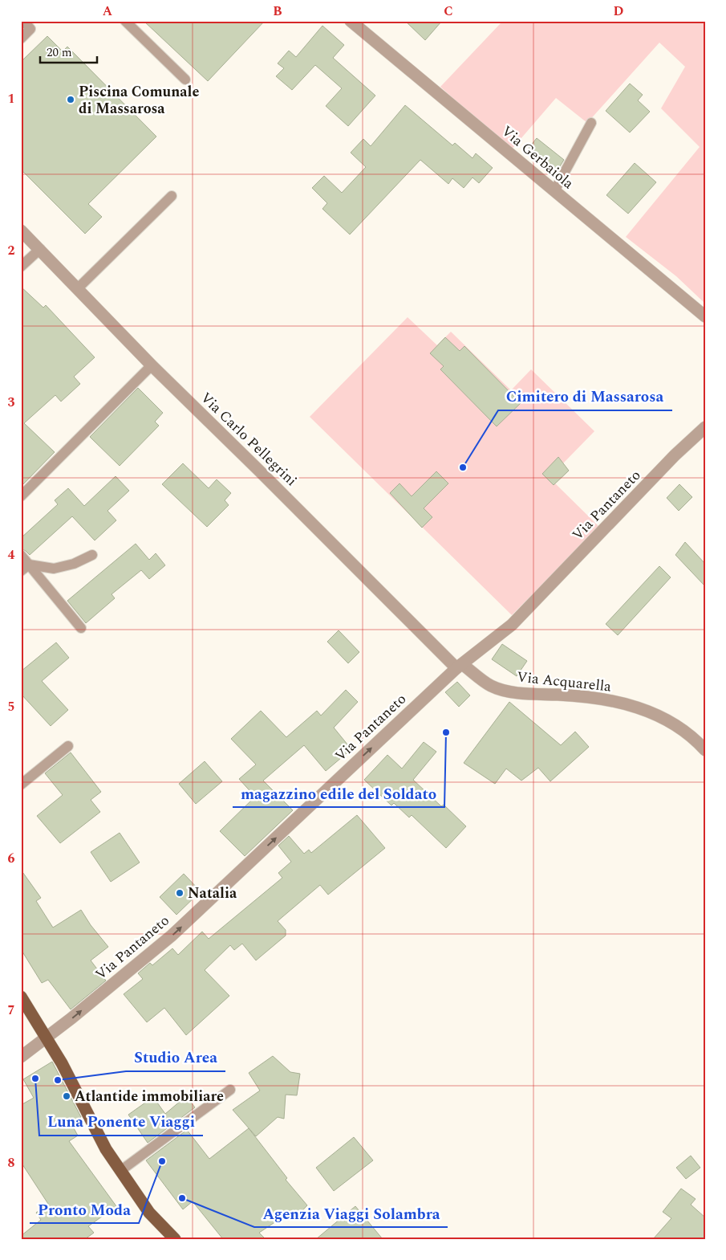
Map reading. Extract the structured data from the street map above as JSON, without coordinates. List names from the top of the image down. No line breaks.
{"streets":{"street":["Via Gerbaiola","Via Carlo Pellegrini","Via Pantaneto","Via Acquarella"]},"crossings":[["Via Carlo Pellegrini","Via Pantaneto"],["Via Carlo Pellegrini","Via Acquarella"],["Via Pantaneto","Via Acquarella"]],"one_way":["Via Pantaneto"],"places":["Piscina Comunale di Massarosa","Cimitero di Massarosa","magazzino edile del Soldato","Natalia","Luna Ponente Viaggi","Studio Area","Atlantide immobiliare","Pronto Moda","Agenzia Viaggi Solambra"],"scale_bar":"20 m","grid":{"columns":["A","B","C","D"],"rows":["1","2","3","4","5","6","7","8"]}}
